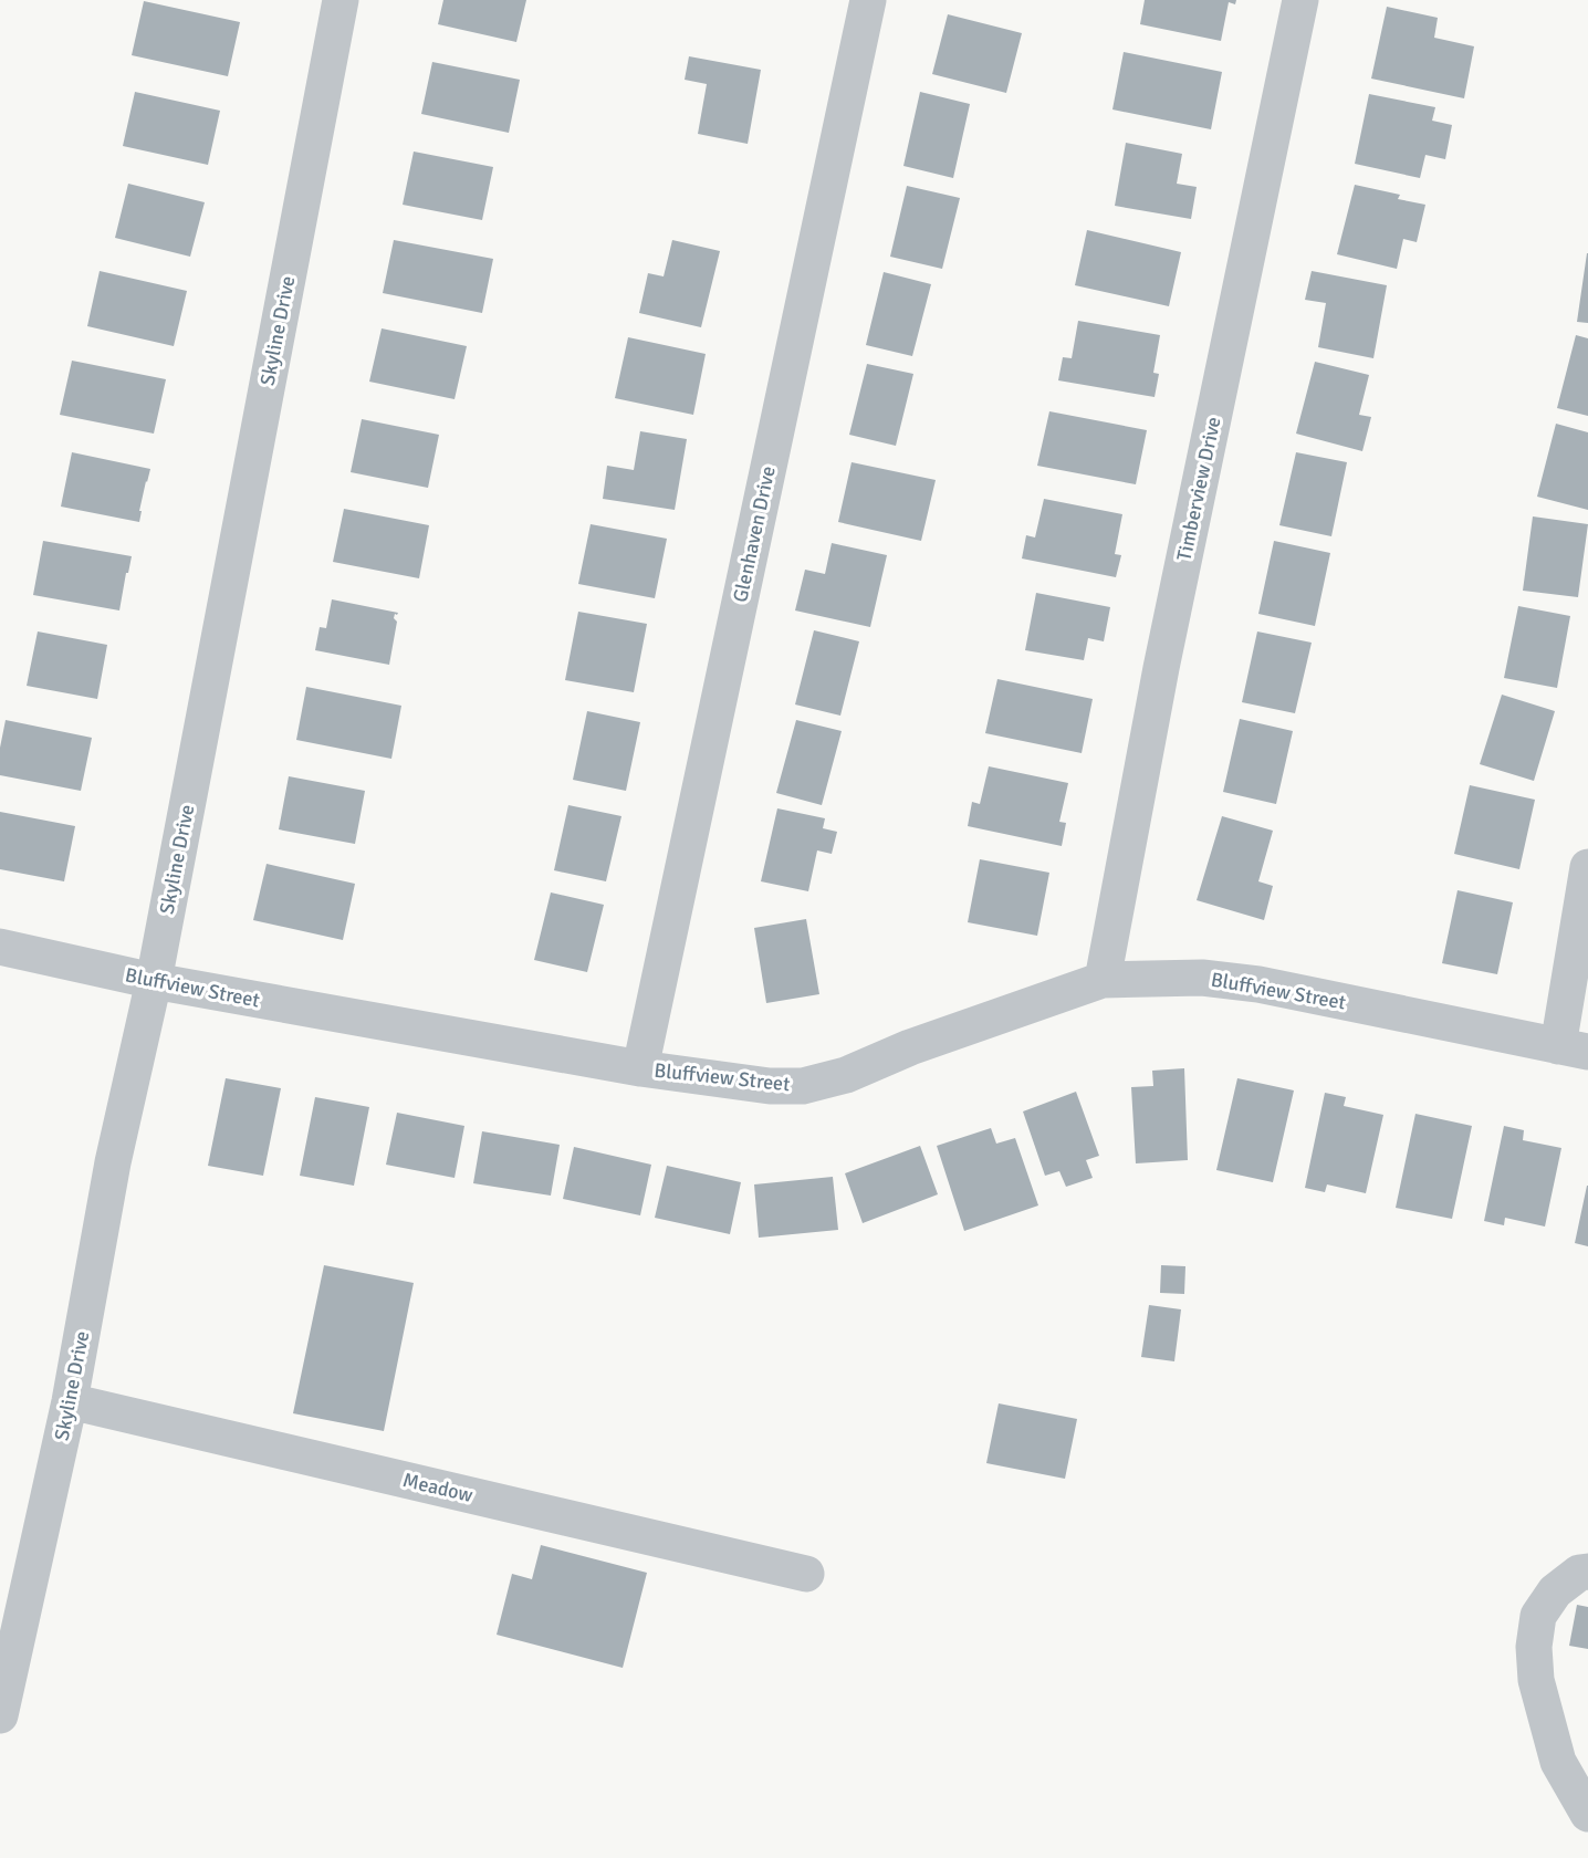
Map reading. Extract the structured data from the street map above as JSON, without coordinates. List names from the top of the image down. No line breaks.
{"streets":{"street":["Skyline Drive","Timberview Drive","Glenhaven Drive","Bluffview Street","Meadow"]},"crossings":[["Skyline Drive","Bluffview Street"],["Skyline Drive","Meadow"],["Timberview Drive","Bluffview Street"],["Glenhaven Drive","Bluffview Street"]]}
